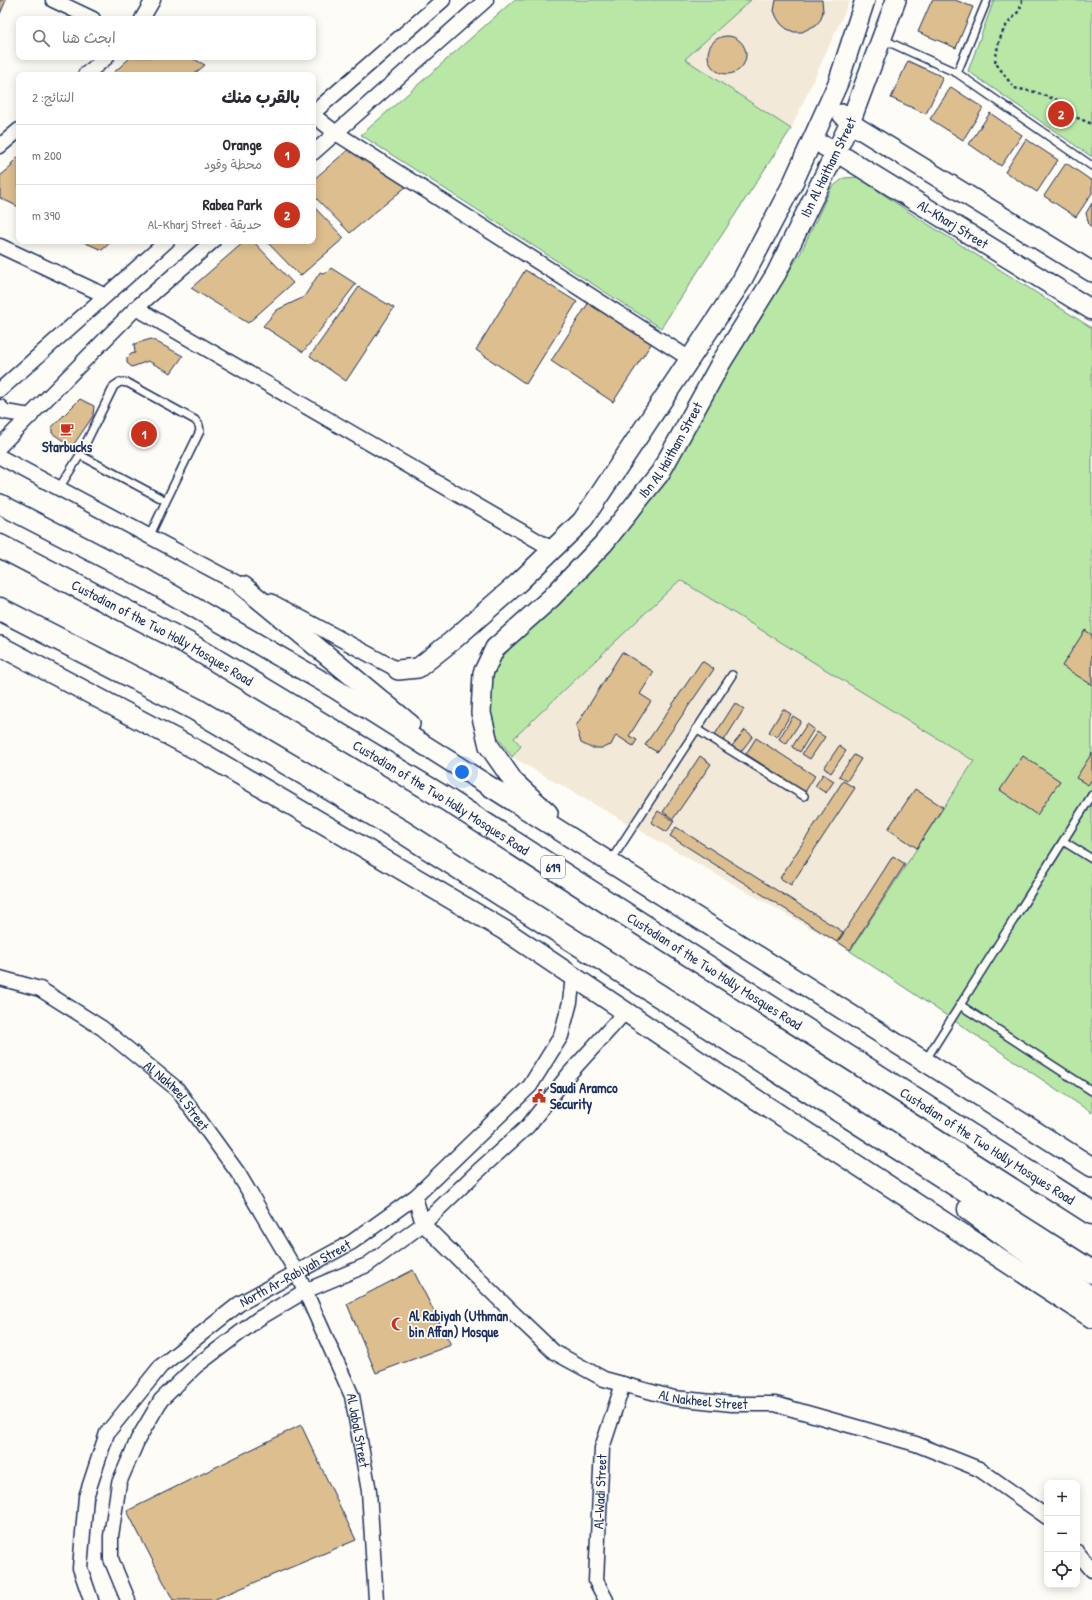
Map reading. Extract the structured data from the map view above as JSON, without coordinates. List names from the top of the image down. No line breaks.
{"streets":{"highway":["Custodian of the Two Holly Mosques Road","619"],"main road":["Ibn Al Haitham Street","Al-Kharj Street"],"street":["Al Nakheel Street","North Ar-Rabiyah Street","Al Jabal Street","Al-Wadi Street"]},"crossings":[["Ibn Al Haitham Street","Al-Kharj Street"],["Al Nakheel Street","North Ar-Rabiyah Street"],["Al Nakheel Street","Al Jabal Street"],["Al Nakheel Street","Al-Wadi Street"],["North Ar-Rabiyah Street","Al Jabal Street"]],"places":{"cafe":["Starbucks"],"public building":["Saudi Aramco Security"],"mosque":["Al Rabiyah (Uthman bin Affan) Mosque"]},"page":{"search":"ابحث هنا","heading":["بالقرب منك","النتائج: 2"],"pins":["2","1"],"list":[{"mark":"1","name":"Orange","note":"محطة وقود","value":"200 m"},{"mark":"2","name":"Rabea Park","note":"حديقة · Al-Kharj Street","value":"390 m"}],"map_buttons":["+","−"]}}
